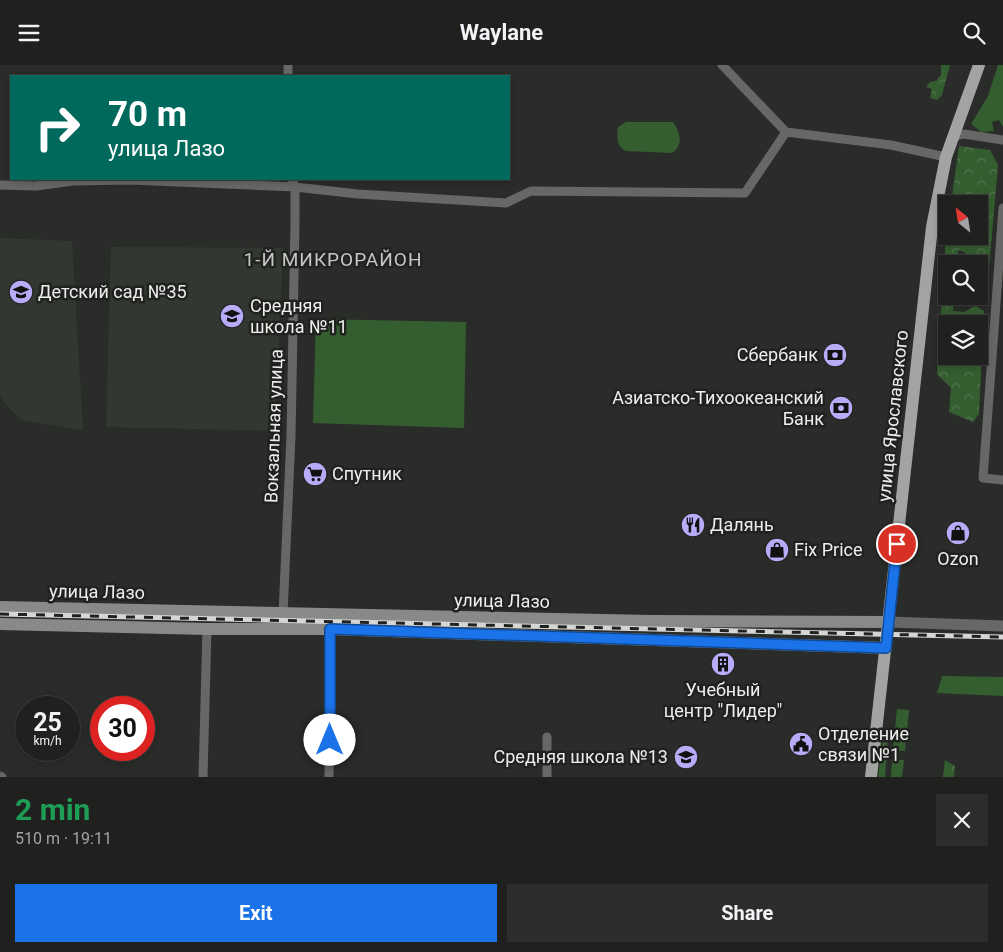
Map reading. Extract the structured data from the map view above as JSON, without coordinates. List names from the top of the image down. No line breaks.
{"streets":{"main road":["улица Ярославского","улица Лазо"],"street":["Вокзальная улица"]},"crossings":[["улица Ярославского","улица Лазо"],["Вокзальная улица","улица Лазо"]],"districts":["1-Й МИКРОРАЙОН"],"places":{"school or university":["Детский сад №35","Средняя школа №11","Средняя школа №13"],"bank":["Сбербанк","Азиатско-Тихоокеанский Банк"],"supermarket":["Спутник"],"restaurant":["Далянь"],"shop":["Ozon","Fix Price"],"building":["Учебный центр \"Лидер\""],"public building":["Отделение связи №1"]},"north":"top left","page":{"header":"Waylane","turn":["70 m","улица Лазо"],"speed":"25 km/h","limit":"30","heading":["2 min","510 m · 19:11"],"buttons":["Exit","Share"]}}
